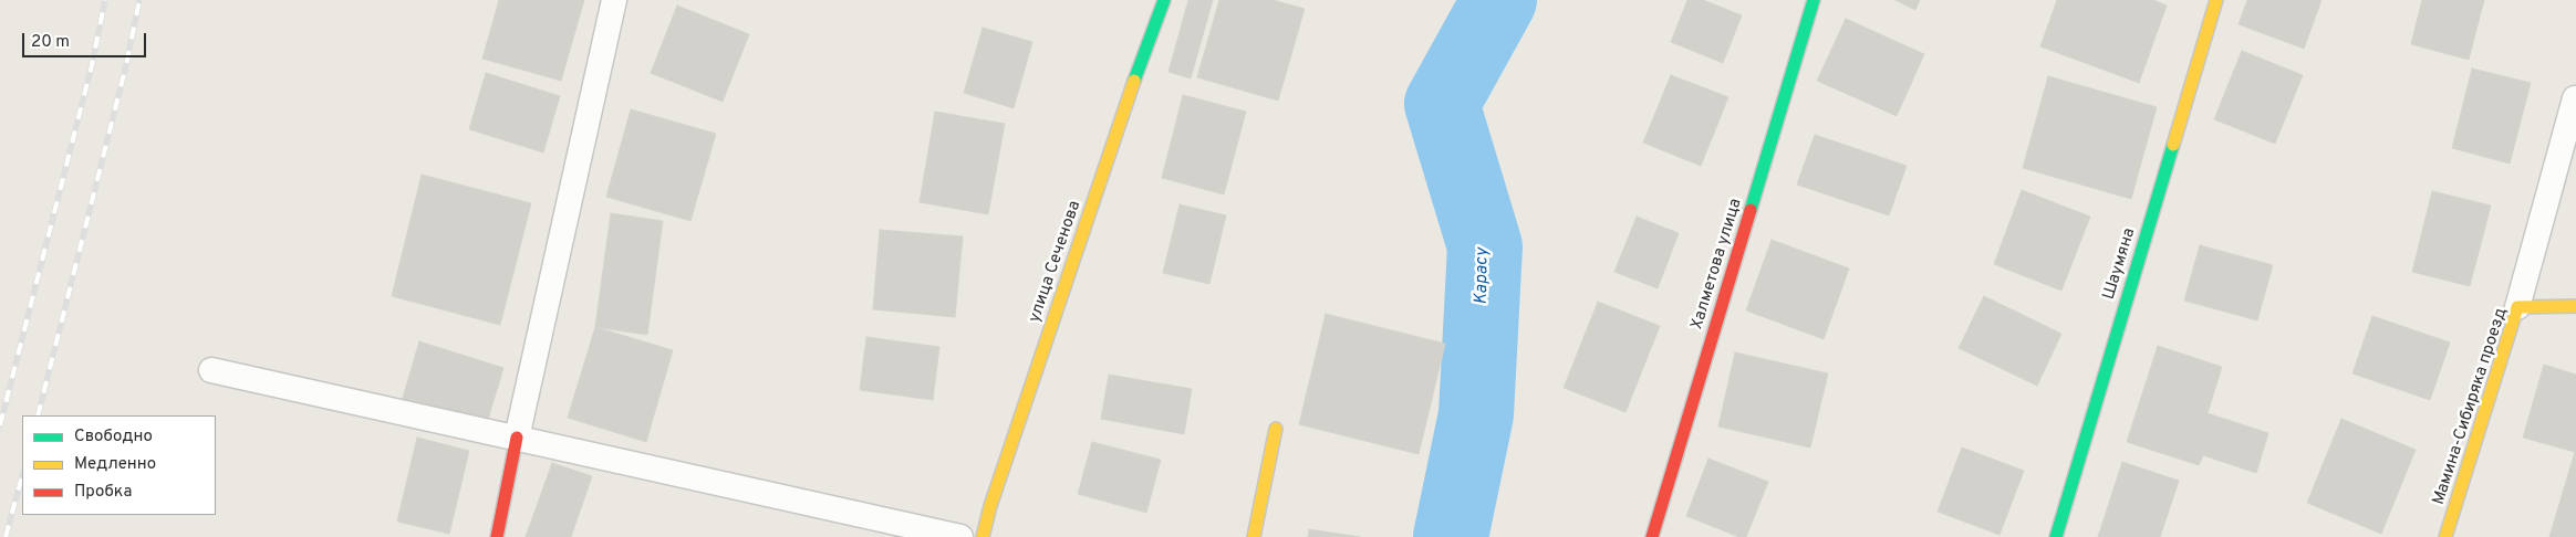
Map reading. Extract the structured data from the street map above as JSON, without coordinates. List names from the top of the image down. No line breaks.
{"streets":{"street":["улица Сеченова","Халметова улица","Шаумяна","Мамина-Сибиряка проезд"]},"water":["Карасу"],"legend":["Свободно","Медленно","Пробка"],"scale_bar":"20 m"}
